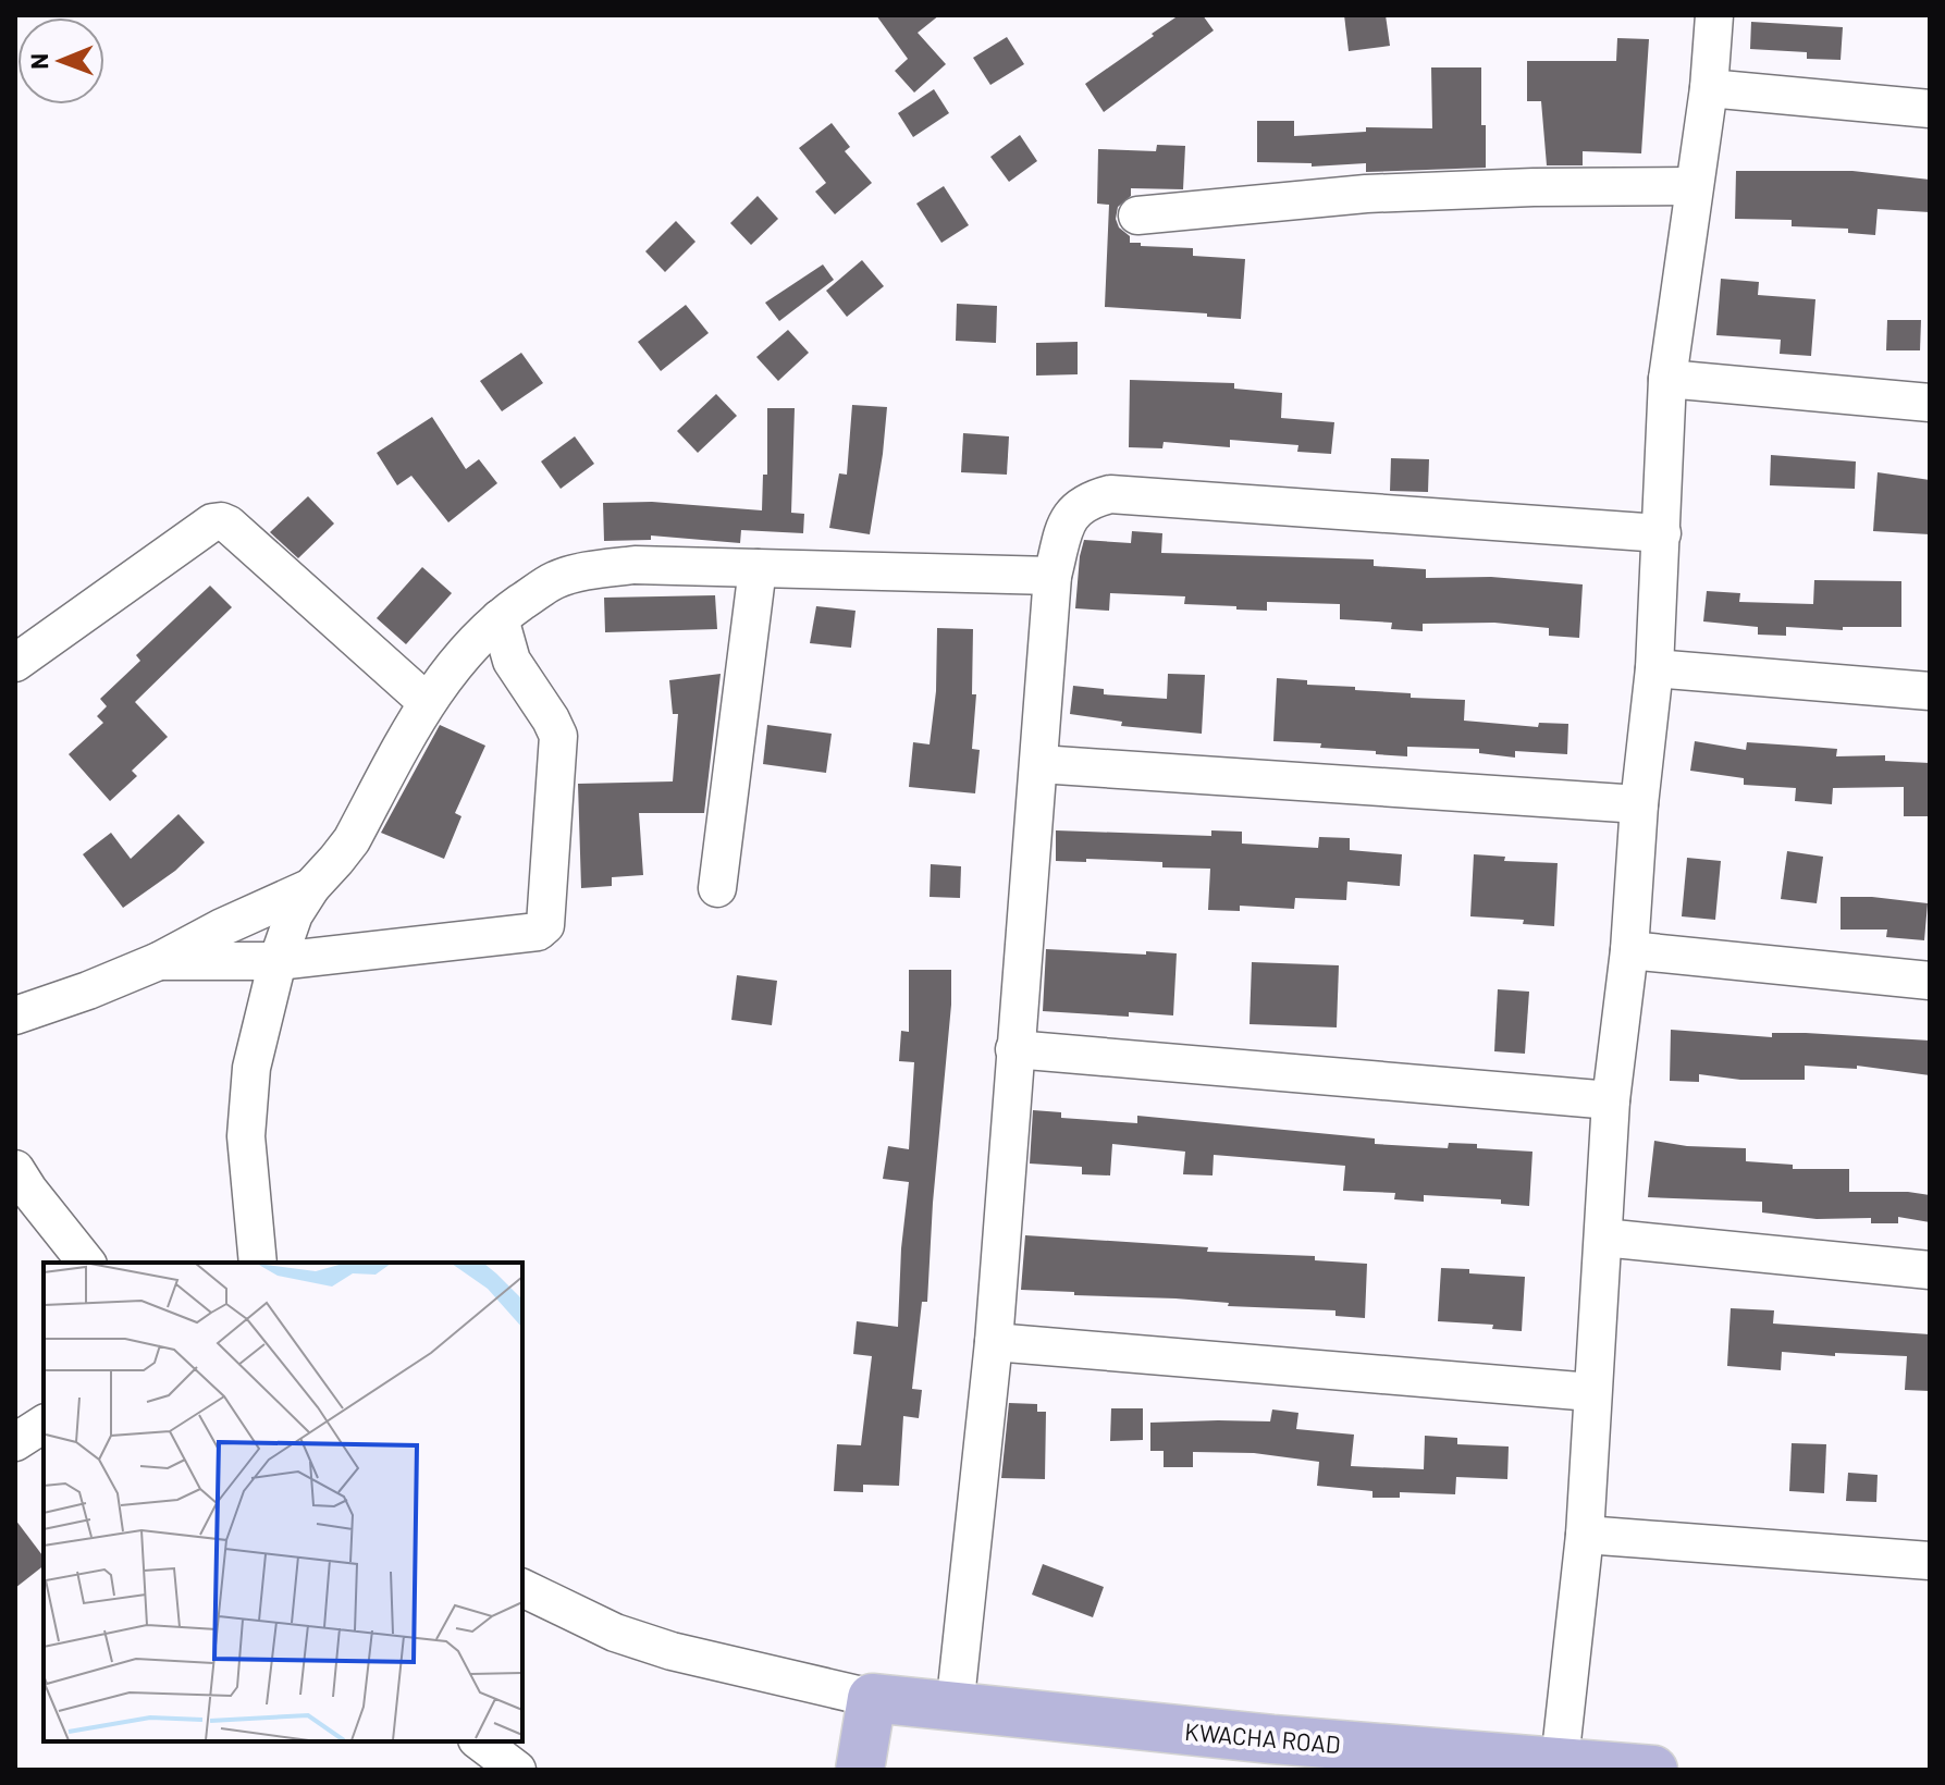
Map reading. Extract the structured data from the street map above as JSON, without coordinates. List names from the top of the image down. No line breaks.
{"streets":{"main road":["KWACHA ROAD"]},"north":"left"}
